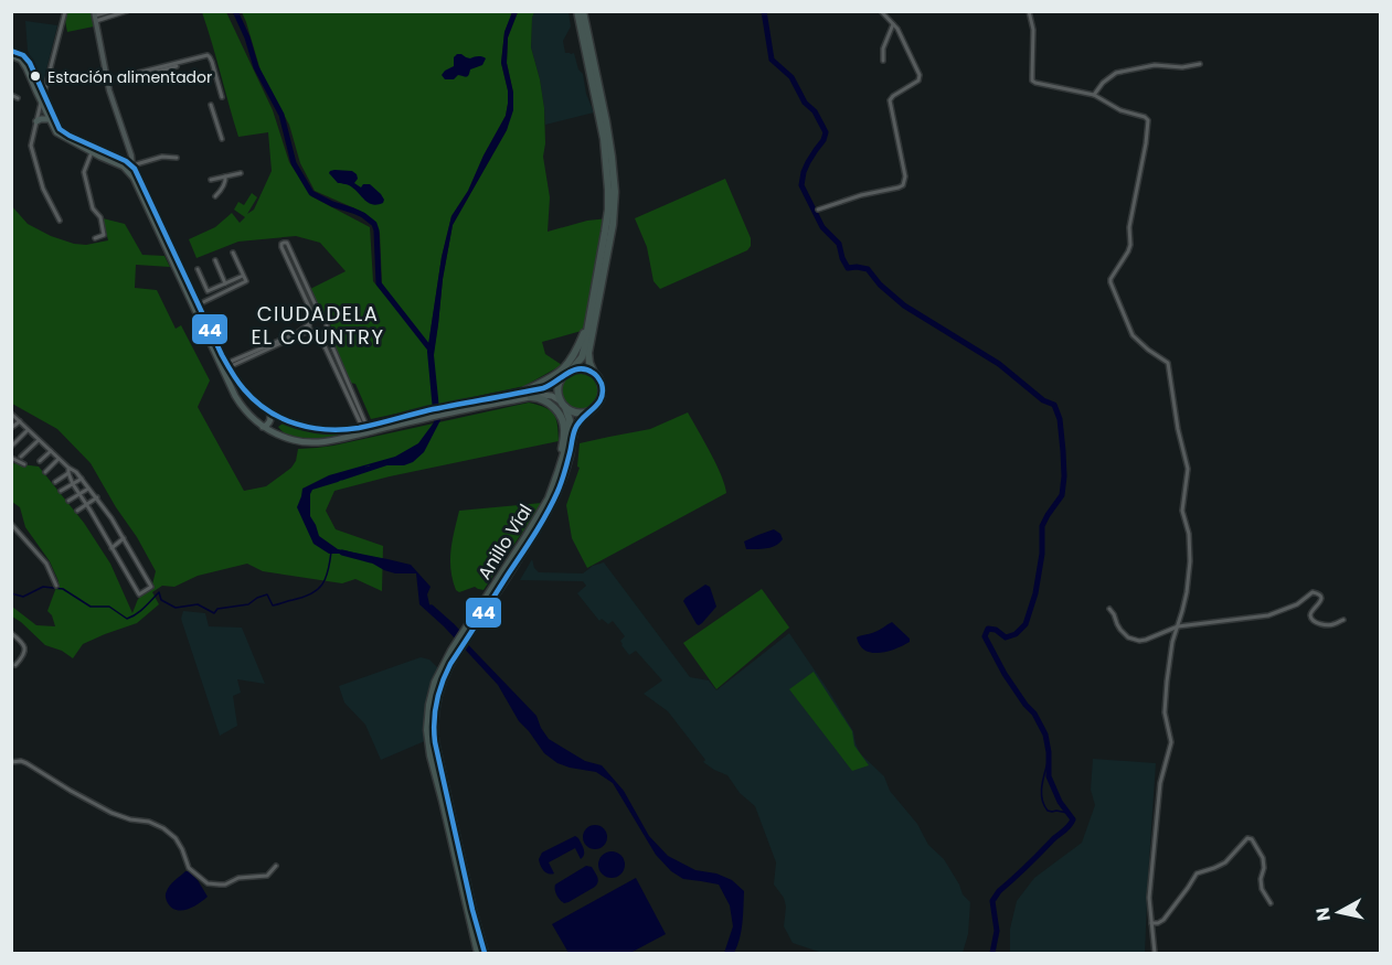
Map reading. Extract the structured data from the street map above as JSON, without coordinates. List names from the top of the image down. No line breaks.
{"streets":{"highway":["Anillo Víal"]},"districts":["CIUDADELA EL COUNTRY"],"places":["Estación alimentador"],"lines":["transit line 44"],"north":"left"}
